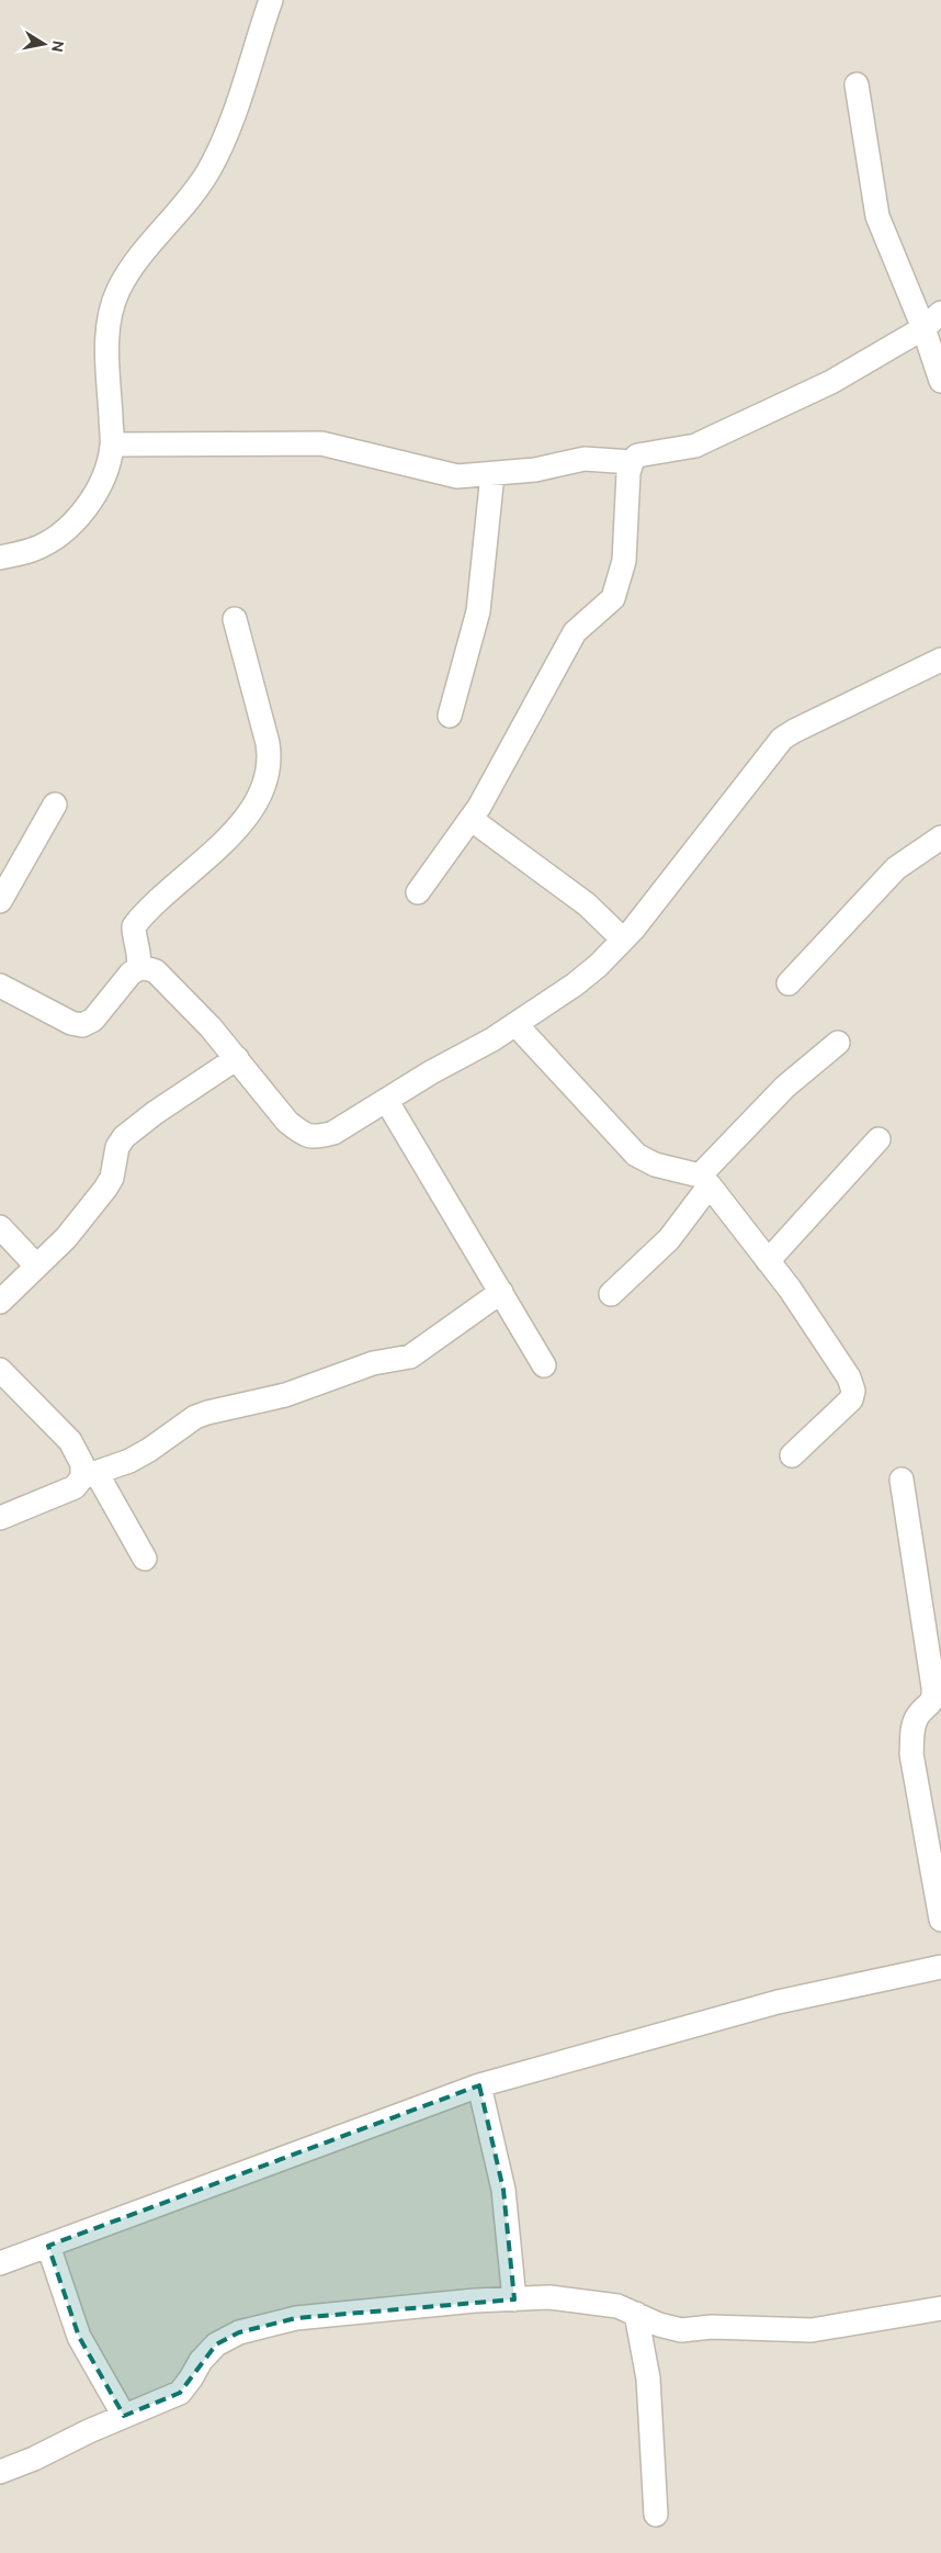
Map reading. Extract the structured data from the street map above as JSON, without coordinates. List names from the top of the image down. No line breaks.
{"north":"right"}
